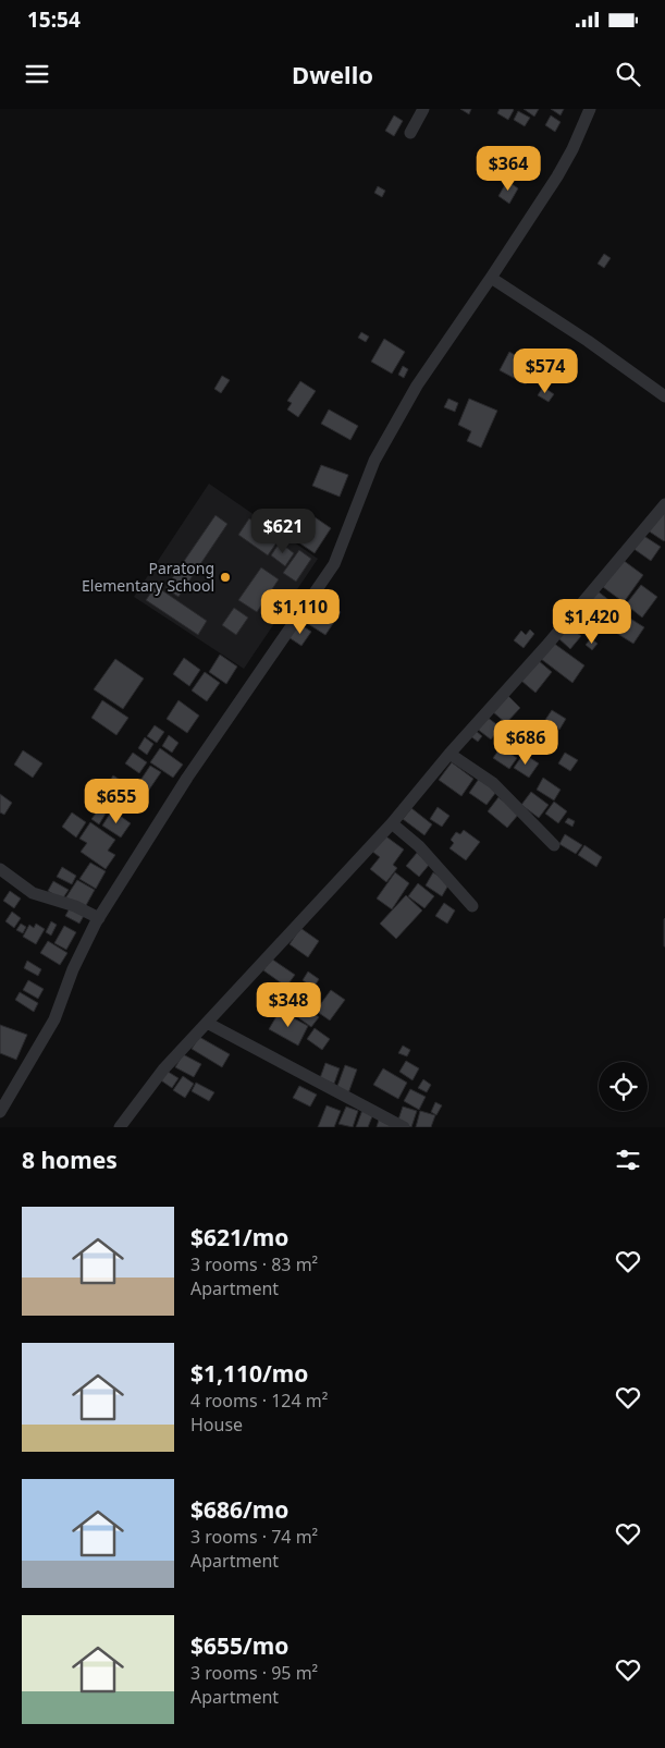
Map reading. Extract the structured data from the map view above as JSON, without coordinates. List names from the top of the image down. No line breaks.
{"places":["Paratong Elementary School"],"page":{"status":"15:54","header":"Dwello","price":["$364","$574","$621","$1,110","$1,420","$686","$655","$348"],"heading":"8 homes","list":[{"name":"$621/mo","note":"3 rooms · 83 m² · Apartment"},{"name":"$1,110/mo","note":"4 rooms · 124 m² · House"},{"name":"$686/mo","note":"3 rooms · 74 m² · Apartment"},{"name":"$655/mo","note":"3 rooms · 95 m² · Apartment"}]}}
